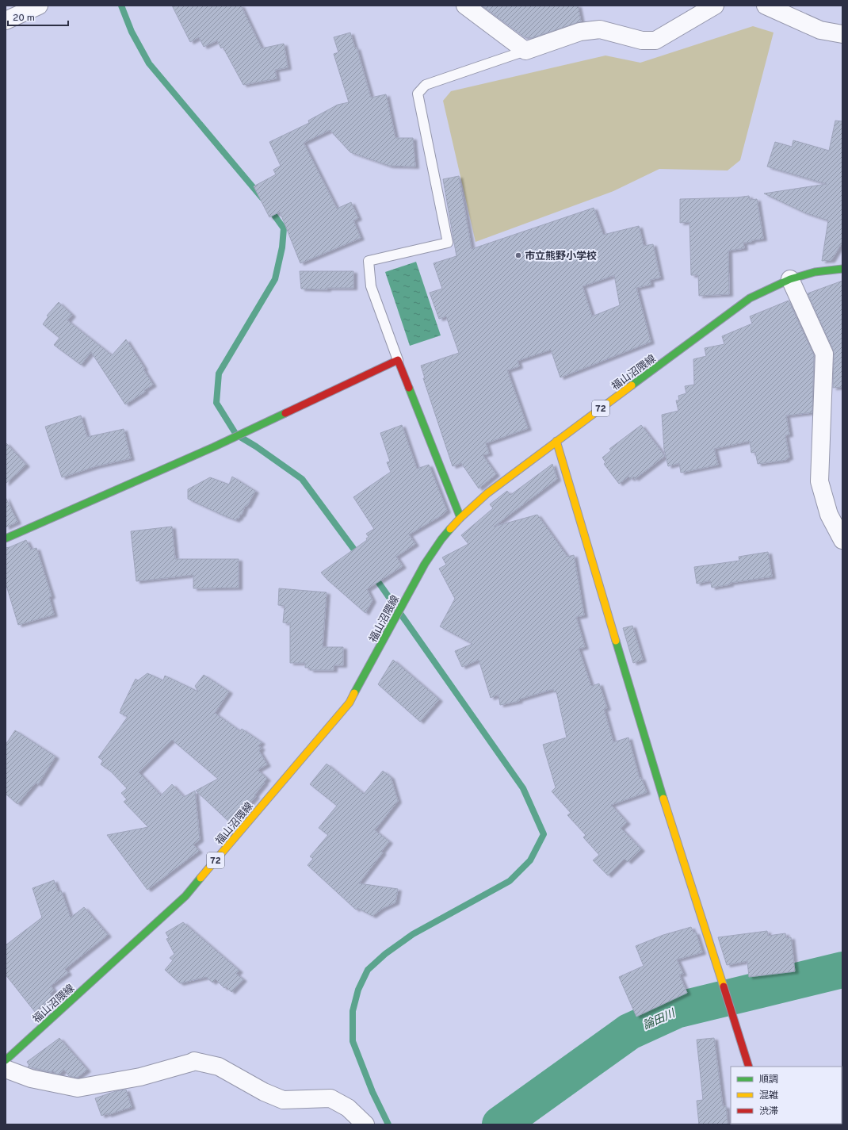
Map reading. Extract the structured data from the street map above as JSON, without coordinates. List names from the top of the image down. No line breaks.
{"streets":{"street":["福山沼隈線","72"]},"water":["論田川"],"places":["市立熊野小学校"],"legend":["順調","混雑","渋滞"],"scale_bar":"20 m"}
